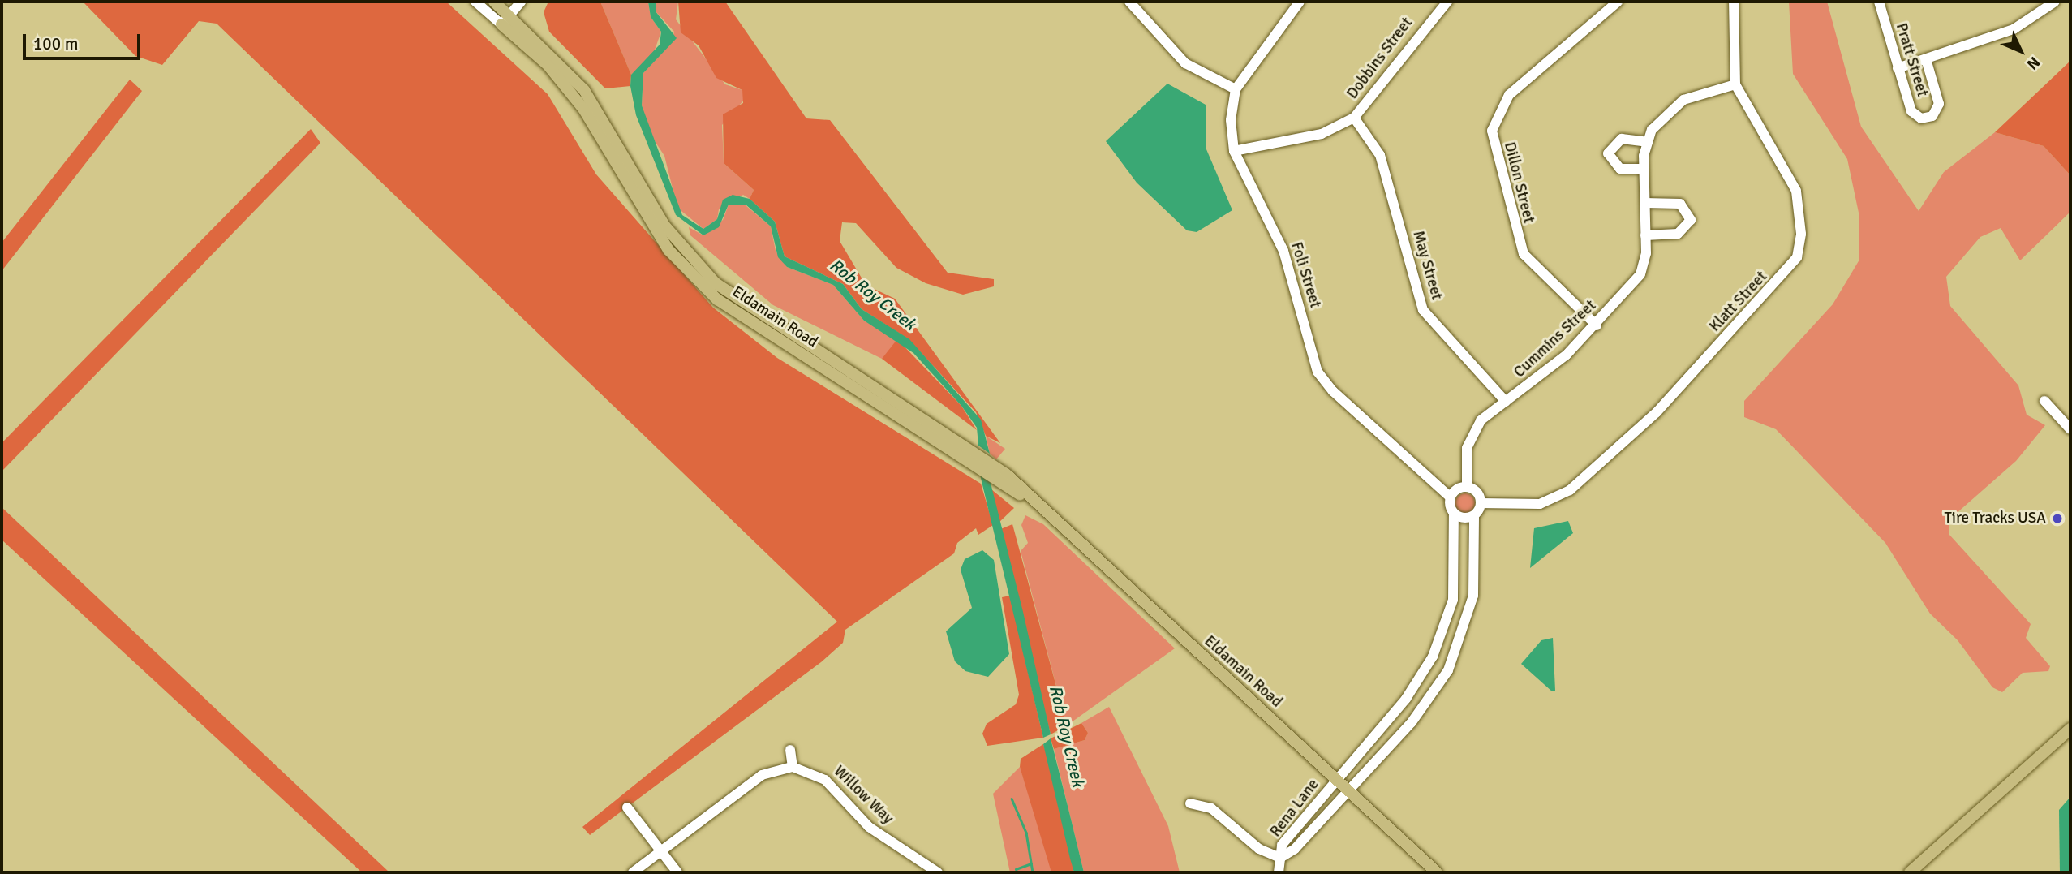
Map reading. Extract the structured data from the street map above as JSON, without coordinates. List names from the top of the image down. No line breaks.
{"streets":{"main road":["Eldamain Road"],"street":["Dobbins Street","Pratt Street","Dillon Street","May Street","Foli Street","Klatt Street","Cummins Street","Willow Way","Rena Lane"]},"crossings":[["Dobbins Street","May Street"],["Dobbins Street","Foli Street"],["Dillon Street","Cummins Street"],["May Street","Cummins Street"],["Klatt Street","Cummins Street"],["Eldamain Road","Rena Lane"]],"water":["Rob Roy Creek"],"places":["Tire Tracks USA"],"scale_bar":"100 m","north":"bottom right"}
